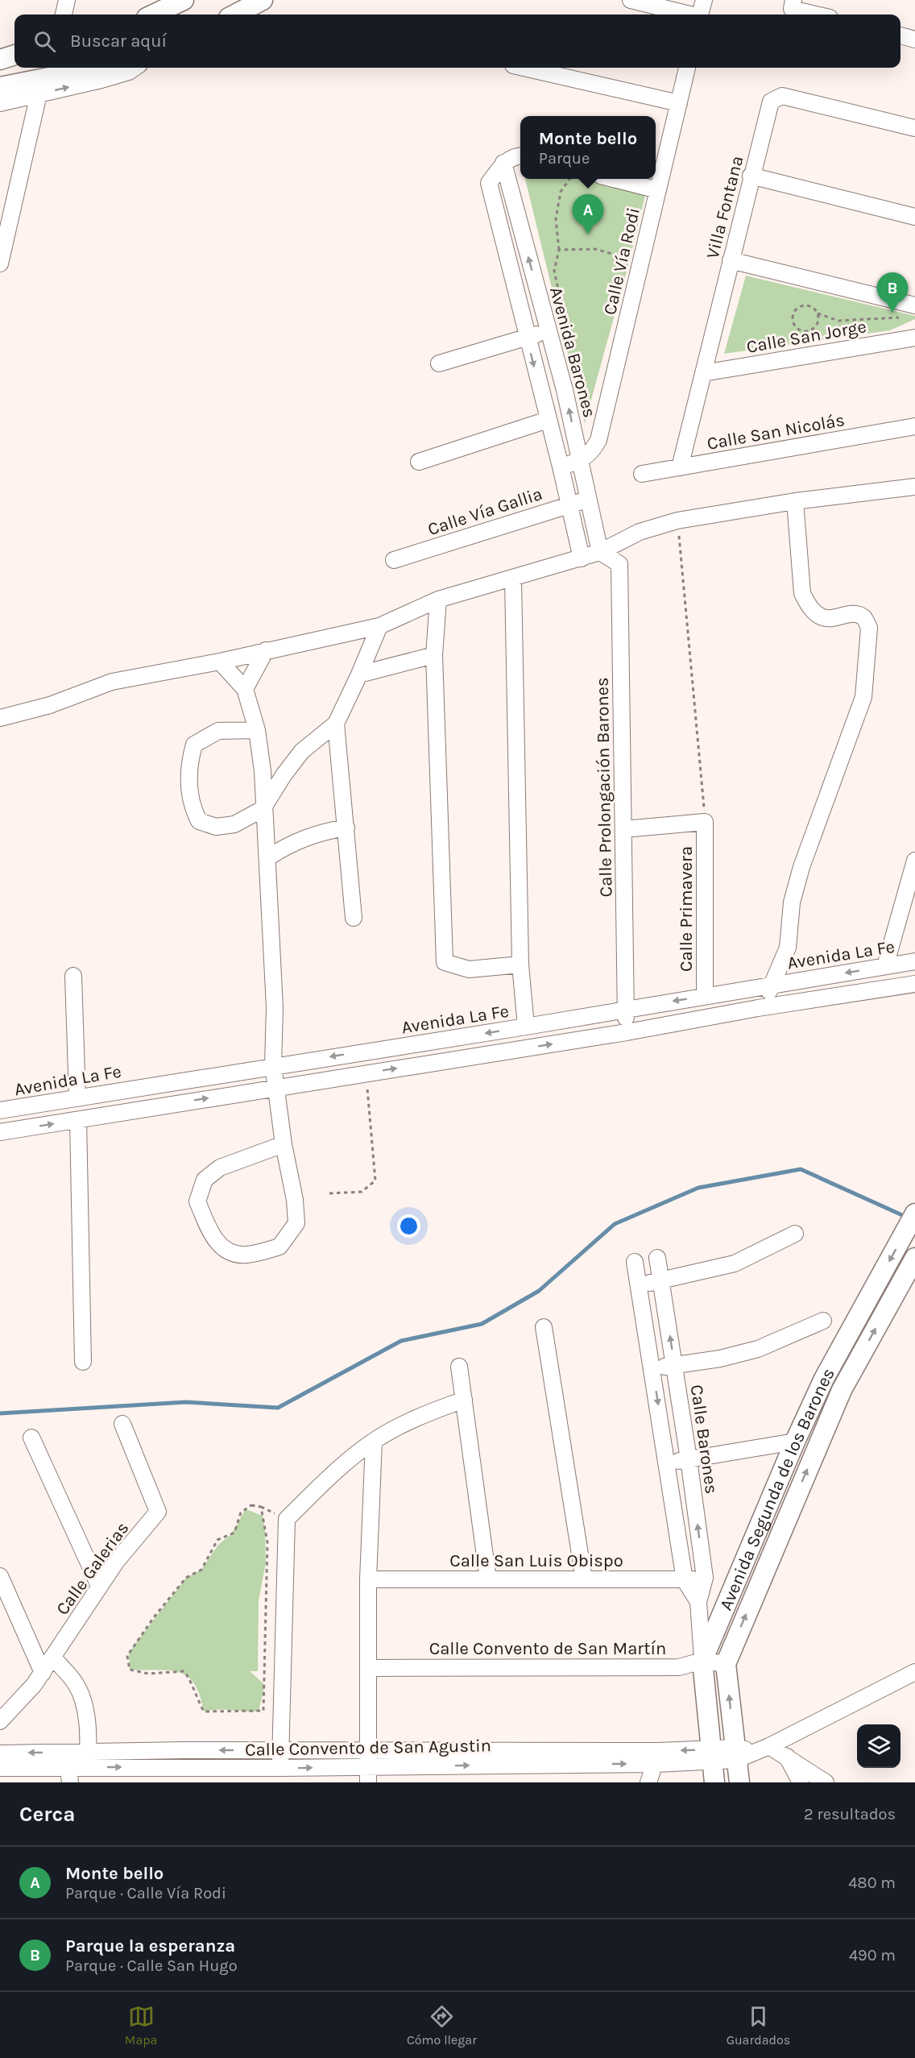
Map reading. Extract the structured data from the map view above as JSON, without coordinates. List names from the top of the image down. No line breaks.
{"streets":{"main road":["Avenida Segunda de los Barones"],"street":["Villa Fontana","Calle Vía Rodi","Calle San Jorge","Avenida Barones","Calle San Nicolás","Calle Vía Gallia","Calle Prolongación Barones","Calle Primavera","Avenida La Fe","Calle Barones","Calle San Luis Obispo","Calle Galerias","Calle Convento de San Martín","Calle Convento de San Agustin"]},"crossings":[["Villa Fontana","Calle San Jorge"],["Villa Fontana","Calle San Nicolás"],["Calle Vía Rodi","Avenida Barones"],["Avenida Barones","Calle Vía Gallia"],["Avenida Barones","Calle Prolongación Barones"],["Calle Prolongación Barones","Avenida La Fe"],["Calle Primavera","Avenida La Fe"],["Calle Barones","Avenida Segunda de los Barones"],["Calle Barones","Calle San Luis Obispo"],["Calle Barones","Calle Convento de San Martín"],["Avenida Segunda de los Barones","Calle Convento de San Martín"],["Avenida Segunda de los Barones","Calle Convento de San Agustin"]],"page":{"search":"Buscar aquí","popup":["Monte bello","Parque"],"pins":["A","B"],"heading":["Cerca","2 resultados"],"list":[{"mark":"A","name":"Monte bello","note":"Parque · Calle Vía Rodi","value":"480 m"},{"mark":"B","name":"Parque la esperanza","note":"Parque · Calle San Hugo","value":"490 m"}],"nav":["Mapa","Cómo llegar","Guardados"]}}
